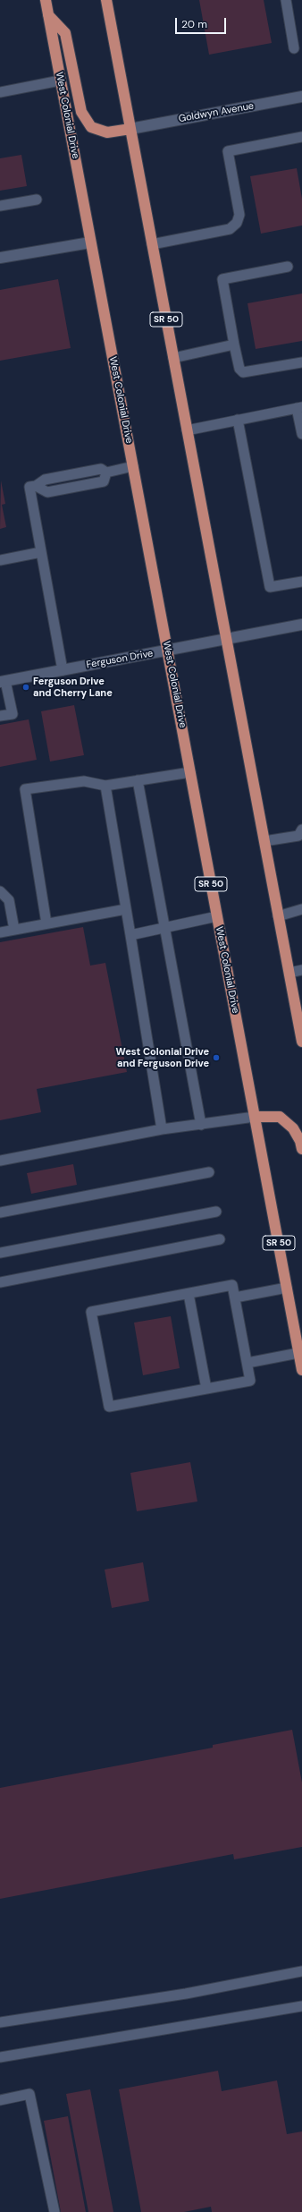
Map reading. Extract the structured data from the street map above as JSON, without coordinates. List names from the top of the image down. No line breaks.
{"streets":{"highway":["West Colonial Drive","SR 50"],"street":["Goldwyn Avenue","Ferguson Drive"]},"crossings":[["Goldwyn Avenue","SR 50"],["West Colonial Drive","Ferguson Drive"],["SR 50","Ferguson Drive"]],"places":["Ferguson Drive and Cherry Lane","West Colonial Drive and Ferguson Drive"],"scale_bar":"20 m"}
